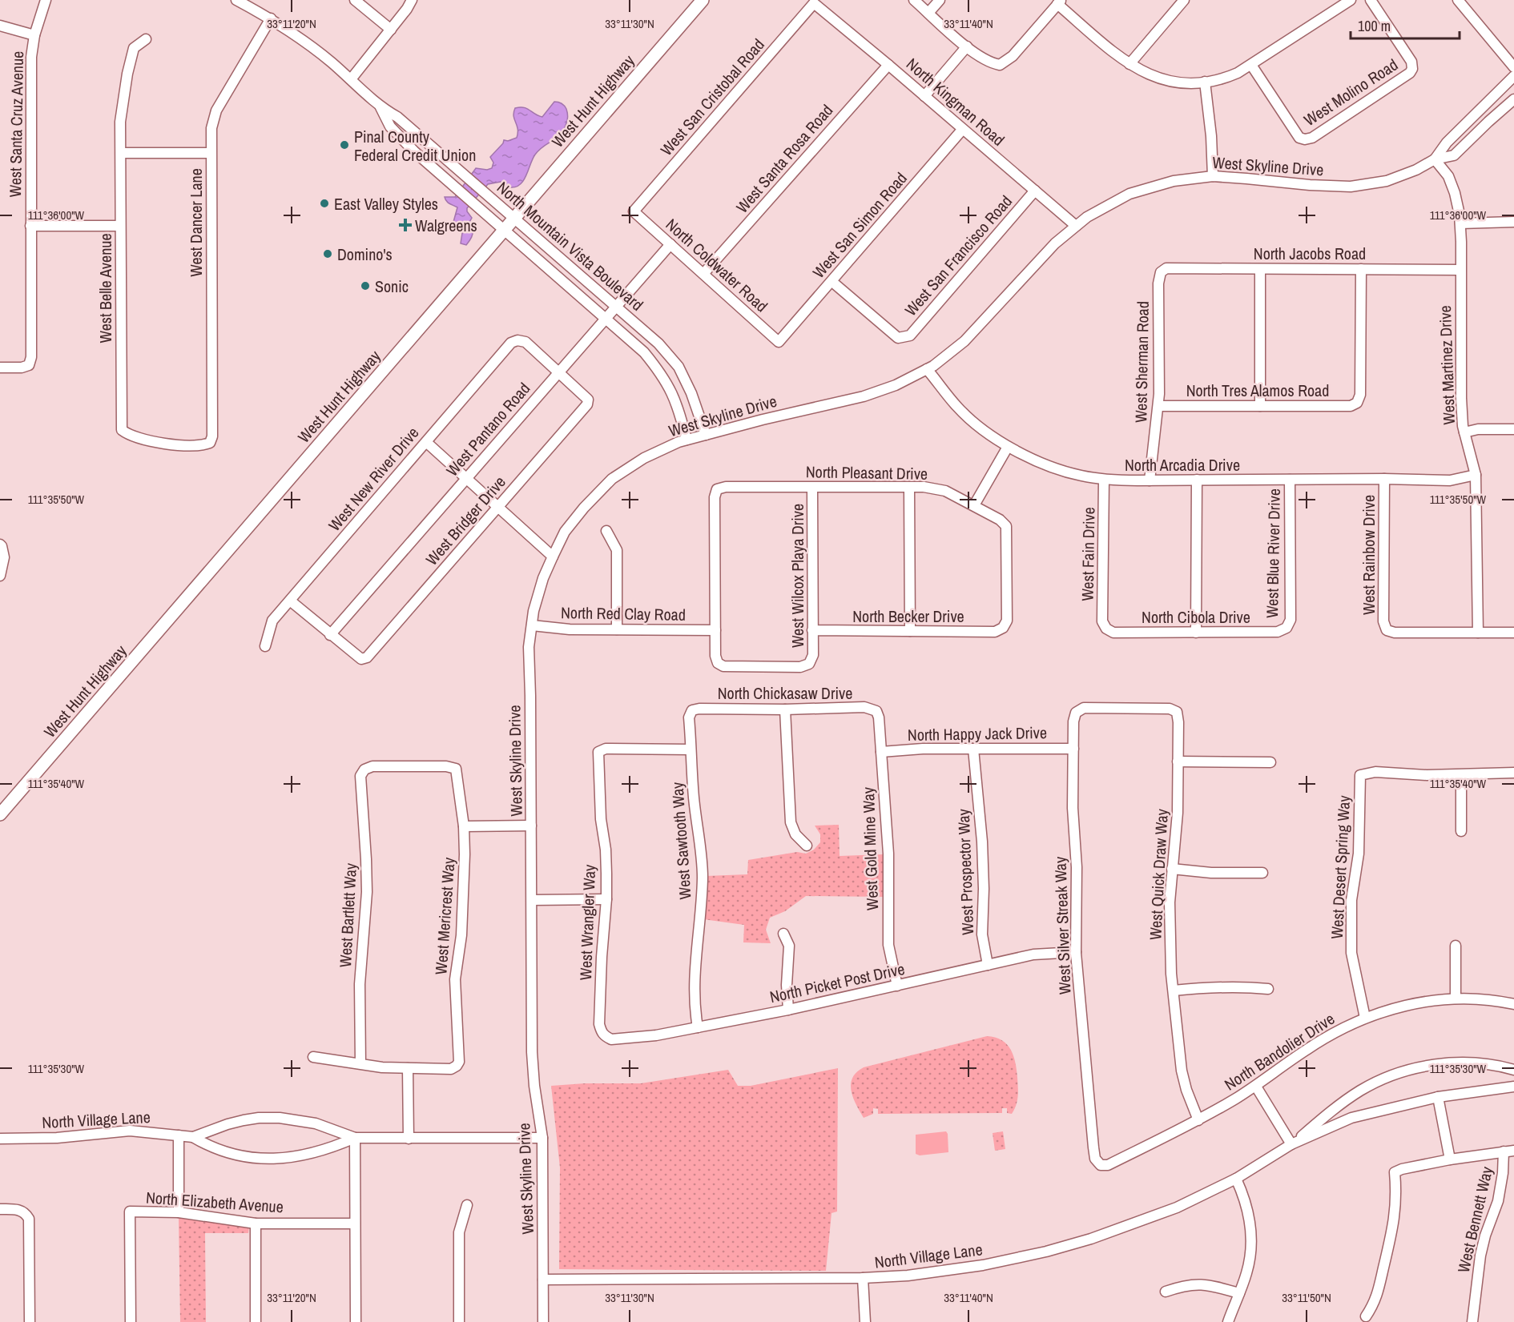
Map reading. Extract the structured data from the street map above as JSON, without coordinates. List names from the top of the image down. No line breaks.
{"streets":{"main road":["West Hunt Highway"],"street":["West Molino Road","West San Cristobal Road","North Kingman Road","West Santa Cruz Avenue","West Santa Rosa Road","West Skyline Drive","West Dancer Lane","West San Simon Road","North Mountain Vista Boulevard","North Jacobs Road","West San Francisco Road","North Coldwater Road","West Belle Avenue","West Sherman Road","West Martinez Drive","North Tres Alamos Road","West Pantano Road","North Arcadia Drive","North Pleasant Drive","West New River Drive","West Bridger Drive","West Blue River Drive","West Fain Drive","West Rainbow Drive","West Wilcox Playa Drive","North Red Clay Road","North Becker Drive","North Cibola Drive","North Chickasaw Drive","North Happy Jack Drive","West Sawtooth Way","West Gold Mine Way","West Desert Spring Way","West Prospector Way","West Quick Draw Way","West Bartlett Way","West Mericrest Way","West Wrangler Way","West Silver Streak Way","North Picket Post Drive","North Bandolier Drive","North Village Lane","North Elizabeth Avenue","West Bennett Way"]},"crossings":[["West San Cristobal Road","North Kingman Road"],["West San Cristobal Road","North Coldwater Road"],["West Hunt Highway","North Mountain Vista Boulevard"],["North Kingman Road","West Santa Rosa Road"],["North Kingman Road","West Skyline Drive"],["North Kingman Road","West San Simon Road"],["North Kingman Road","West San Francisco Road"],["West Santa Rosa Road","North Coldwater Road"],["West Skyline Drive","North Mountain Vista Boulevard"],["West Skyline Drive","West Martinez Drive"],["West Skyline Drive","North Arcadia Drive"],["West Skyline Drive","North Red Clay Road"],["West Skyline Drive","North Village Lane"],["West Dancer Lane","North Mountain Vista Boulevard"],["West Dancer Lane","West Belle Avenue"],["West San Simon Road","West San Francisco Road"],["West San Simon Road","North Coldwater Road"],["North Mountain Vista Boulevard","West Pantano Road"],["North Jacobs Road","West Sherman Road"],["North Jacobs Road","West Martinez Drive"],["North Jacobs Road","North Tres Alamos Road"],["North Coldwater Road","West Pantano Road"],["West Sherman Road","North Tres Alamos Road"],["West Sherman Road","North Arcadia Drive"],["West Martinez Drive","North Arcadia Drive"],["West Martinez Drive","West Rainbow Drive"],["West Pantano Road","West New River Drive"],["West Pantano Road","West Bridger Drive"],["North Arcadia Drive","West Blue River Drive"],["North Arcadia Drive","West Fain Drive"],["North Arcadia Drive","West Rainbow Drive"],["North Pleasant Drive","West Wilcox Playa Drive"],["North Pleasant Drive","North Red Clay Road"],["North Pleasant Drive","North Becker Drive"],["West New River Drive","West Bridger Drive"],["West Blue River Drive","North Cibola Drive"],["West Fain Drive","North Cibola Drive"],["West Wilcox Playa Drive","North Red Clay Road"],["West Wilcox Playa Drive","North Becker Drive"],["North Chickasaw Drive","West Sawtooth Way"],["North Chickasaw Drive","West Gold Mine Way"],["North Happy Jack Drive","West Gold Mine Way"],["North Happy Jack Drive","West Prospector Way"],["North Happy Jack Drive","West Silver Streak Way"],["West Sawtooth Way","West Wrangler Way"],["West Sawtooth Way","North Picket Post Drive"],["West Gold Mine Way","North Picket Post Drive"],["West Desert Spring Way","North Bandolier Drive"],["West Prospector Way","North Picket Post Drive"],["West Quick Draw Way","West Silver Streak Way"],["West Quick Draw Way","North Bandolier Drive"],["West Bartlett Way","West Mericrest Way"],["West Wrangler Way","North Picket Post Drive"],["West Silver Streak Way","North Picket Post Drive"],["West Silver Streak Way","North Bandolier Drive"]],"places":{"other":["Pinal County Federal Credit Union","East Valley Styles","Domino's","Sonic"],"health":["Walgreens"]},"scale_bar":"100 m","coordinates":["33°11'20\"N","33°11'30\"N","33°11'40\"N","111°36'00\"W","111°35'50\"W","111°35'40\"W","111°35'30\"W","33°11'50\"N"]}
